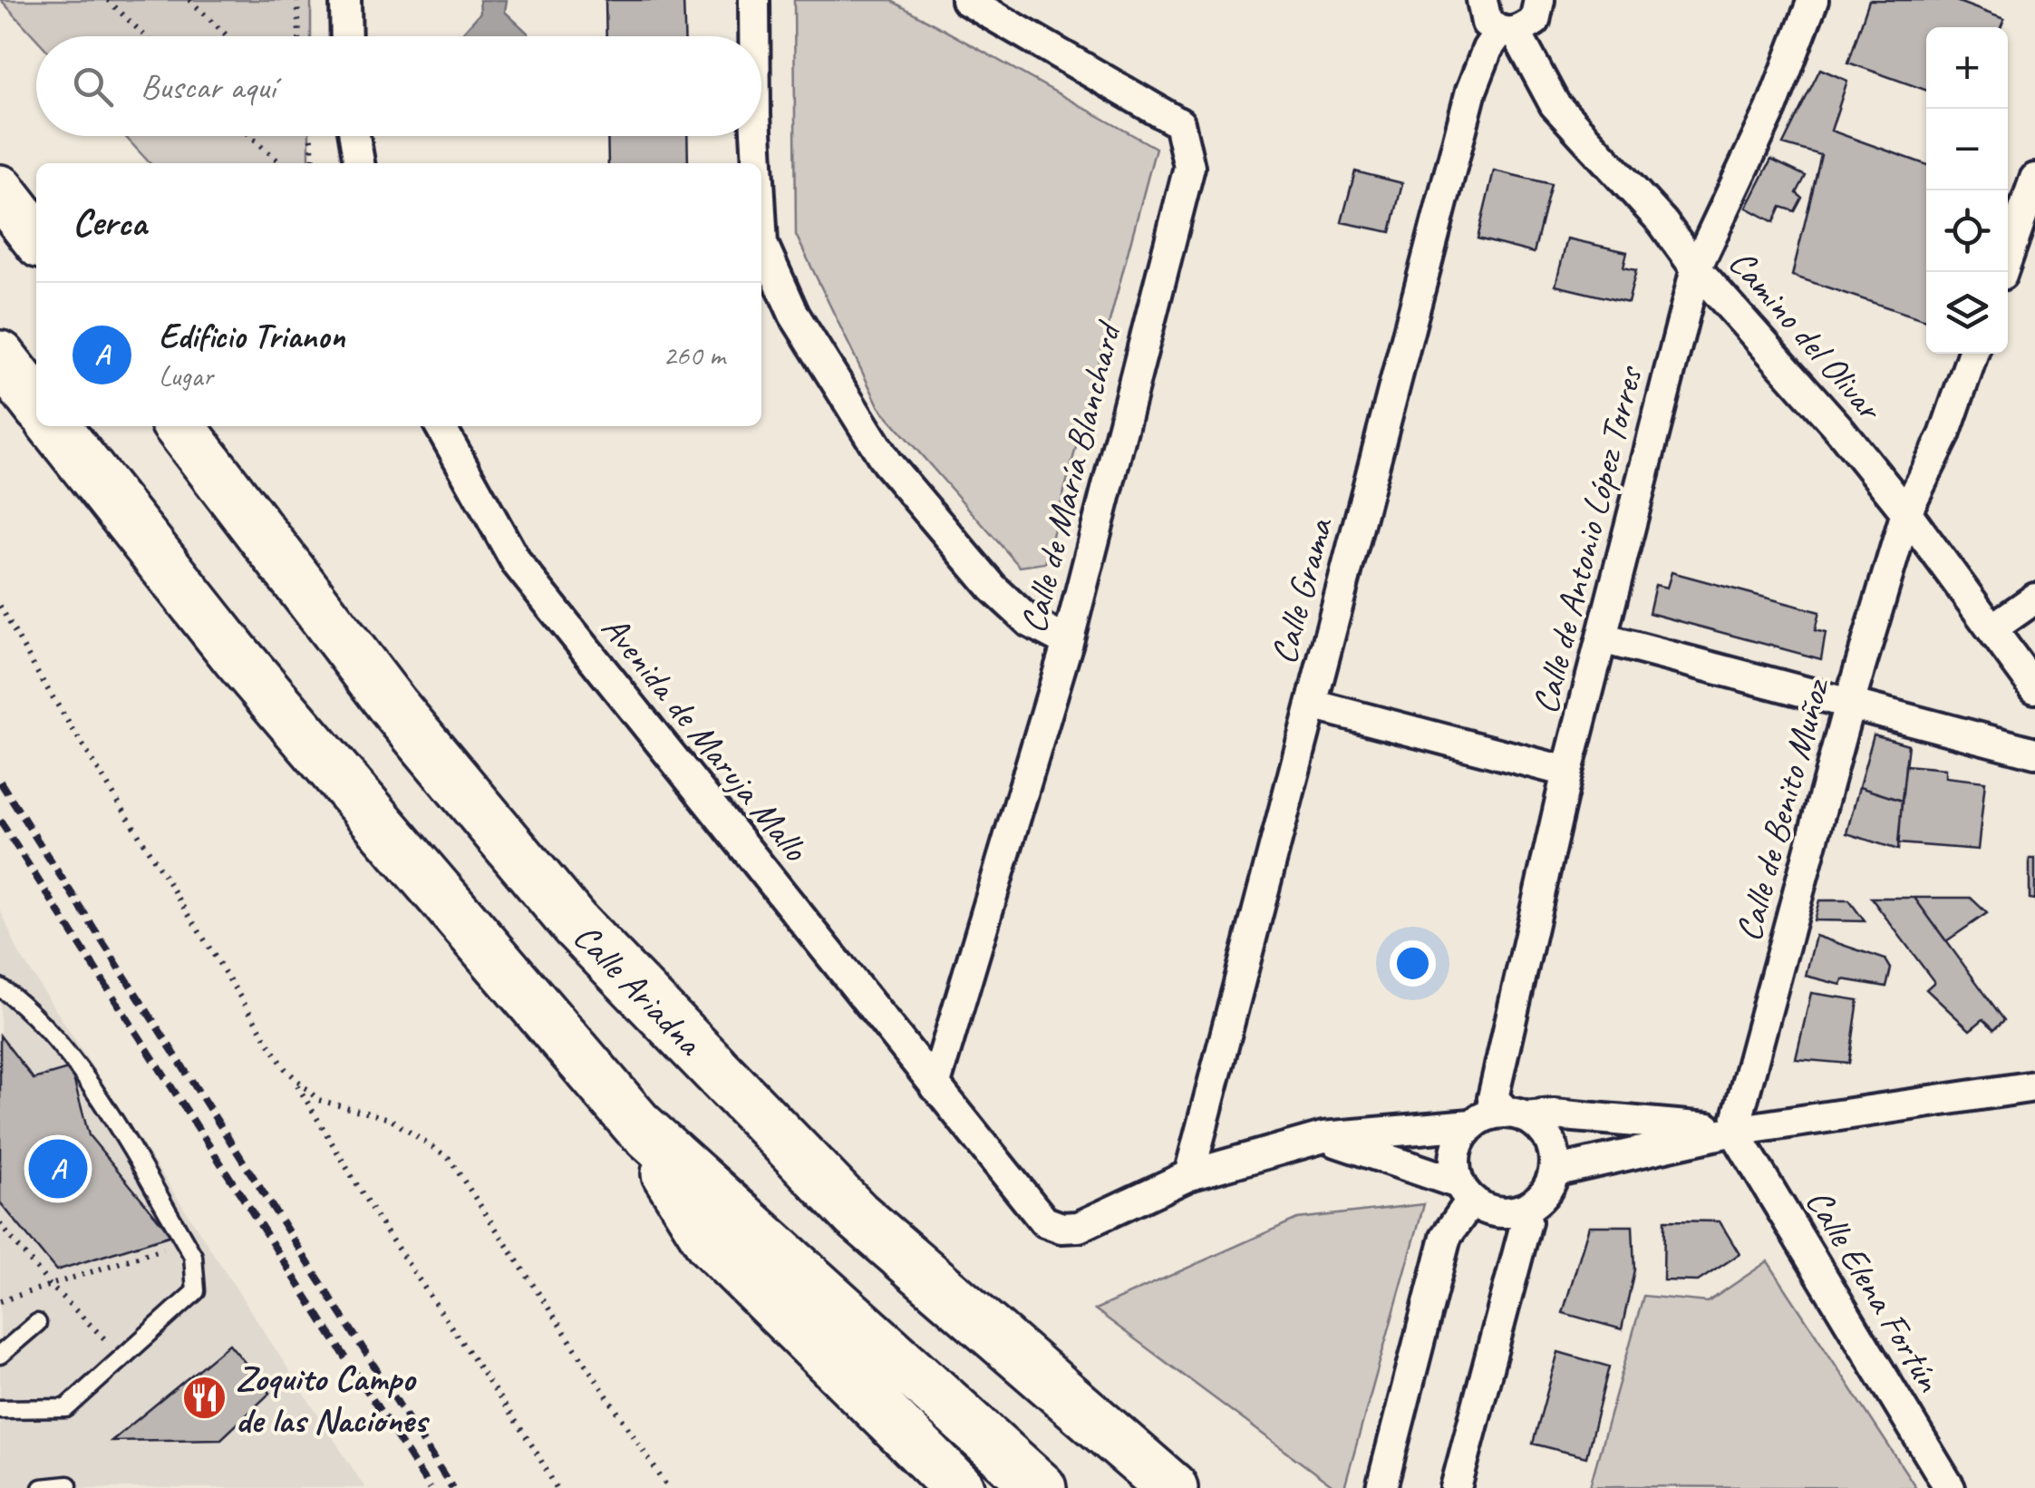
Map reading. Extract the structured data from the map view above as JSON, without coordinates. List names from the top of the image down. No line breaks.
{"streets":{"highway":["Calle Ariadna"],"street":["Camino del Olivar","Calle de María Blanchard","Calle de Antonio López Torres","Calle Grama","Avenida de Maruja Mallo","Calle de Benito Muñoz","Calle Elena Fortún"]},"crossings":[["Camino del Olivar","Calle de Antonio López Torres"],["Camino del Olivar","Calle Grama"],["Camino del Olivar","Calle de Benito Muñoz"],["Calle de María Blanchard","Avenida de Maruja Mallo"],["Calle de Antonio López Torres","Avenida de Maruja Mallo"],["Calle Grama","Avenida de Maruja Mallo"],["Calle de Benito Muñoz","Calle Elena Fortún"]],"places":{"restaurant":["Zoquito Campo de las Naciones"]},"page":{"map_buttons":["+","−"],"search":"Buscar aquí","heading":"Cerca","list":[{"mark":"A","name":"Edificio Trianon","note":"Lugar","value":"260 m"}],"pins":"A"}}
